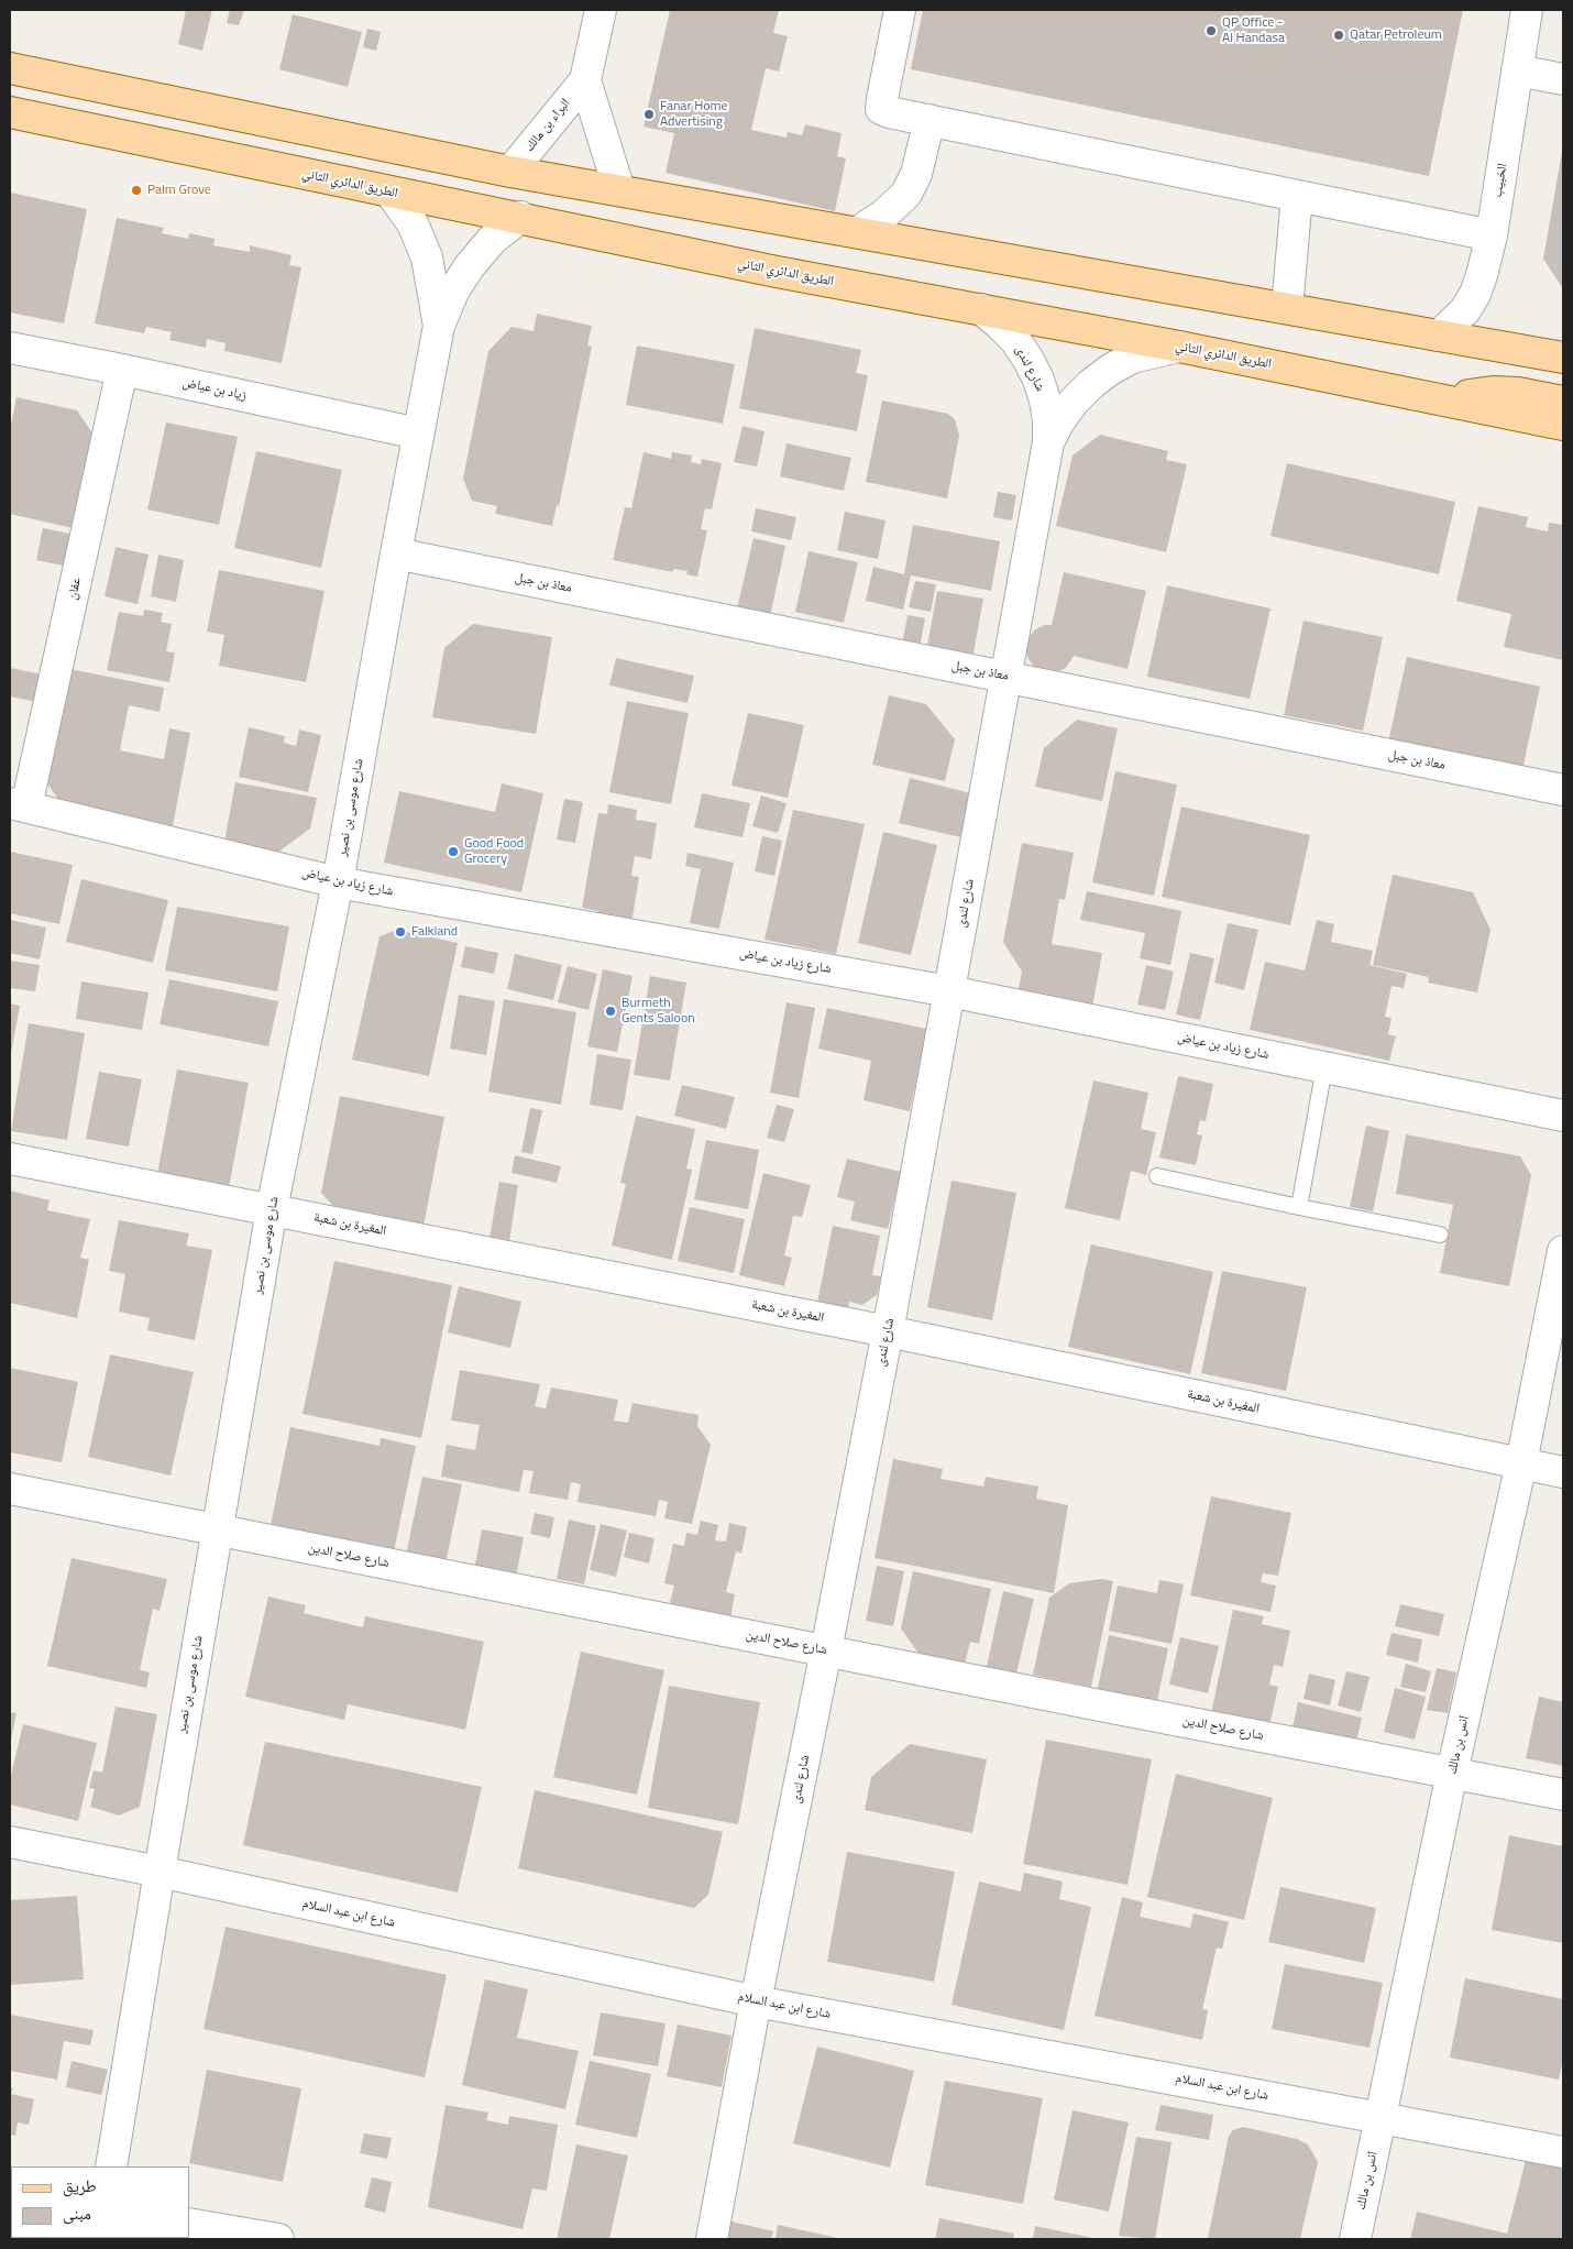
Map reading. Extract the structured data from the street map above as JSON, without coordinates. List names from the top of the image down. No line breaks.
{"streets":{"main road":["الطريق الدائري الثاني"],"street":["البراء بن مالك","الخبيب","شارع لندى","زياد بن عياض","معاذ بن جبل","عفان","شارع موسى بن نصير","شارع زياد بن عياض","المغيرة بن شعبة","شارع صلاح الدين","انس بن مالك","شارع ابن عبد السلام"]},"crossings":[["الطريق الدائري الثاني","شارع لندى"],["الطريق الدائري الثاني","شارع موسى بن نصير"],["شارع لندى","معاذ بن جبل"],["شارع لندى","شارع زياد بن عياض"],["شارع لندى","المغيرة بن شعبة"],["شارع لندى","شارع صلاح الدين"],["شارع لندى","شارع ابن عبد السلام"],["زياد بن عياض","عفان"],["زياد بن عياض","شارع موسى بن نصير"],["معاذ بن جبل","شارع موسى بن نصير"],["عفان","شارع زياد بن عياض"],["شارع موسى بن نصير","شارع زياد بن عياض"],["شارع موسى بن نصير","المغيرة بن شعبة"],["شارع موسى بن نصير","شارع صلاح الدين"],["شارع موسى بن نصير","شارع ابن عبد السلام"],["المغيرة بن شعبة","انس بن مالك"],["شارع صلاح الدين","انس بن مالك"],["انس بن مالك","شارع ابن عبد السلام"]],"places":["QP Office - Al Handasa","Qatar Petroleum","Fanar Home Advertising","Palm Grove","Good Food Grocery","Falkland","Burmeth Gents Saloon"],"legend":["طريق","مبنى"]}
